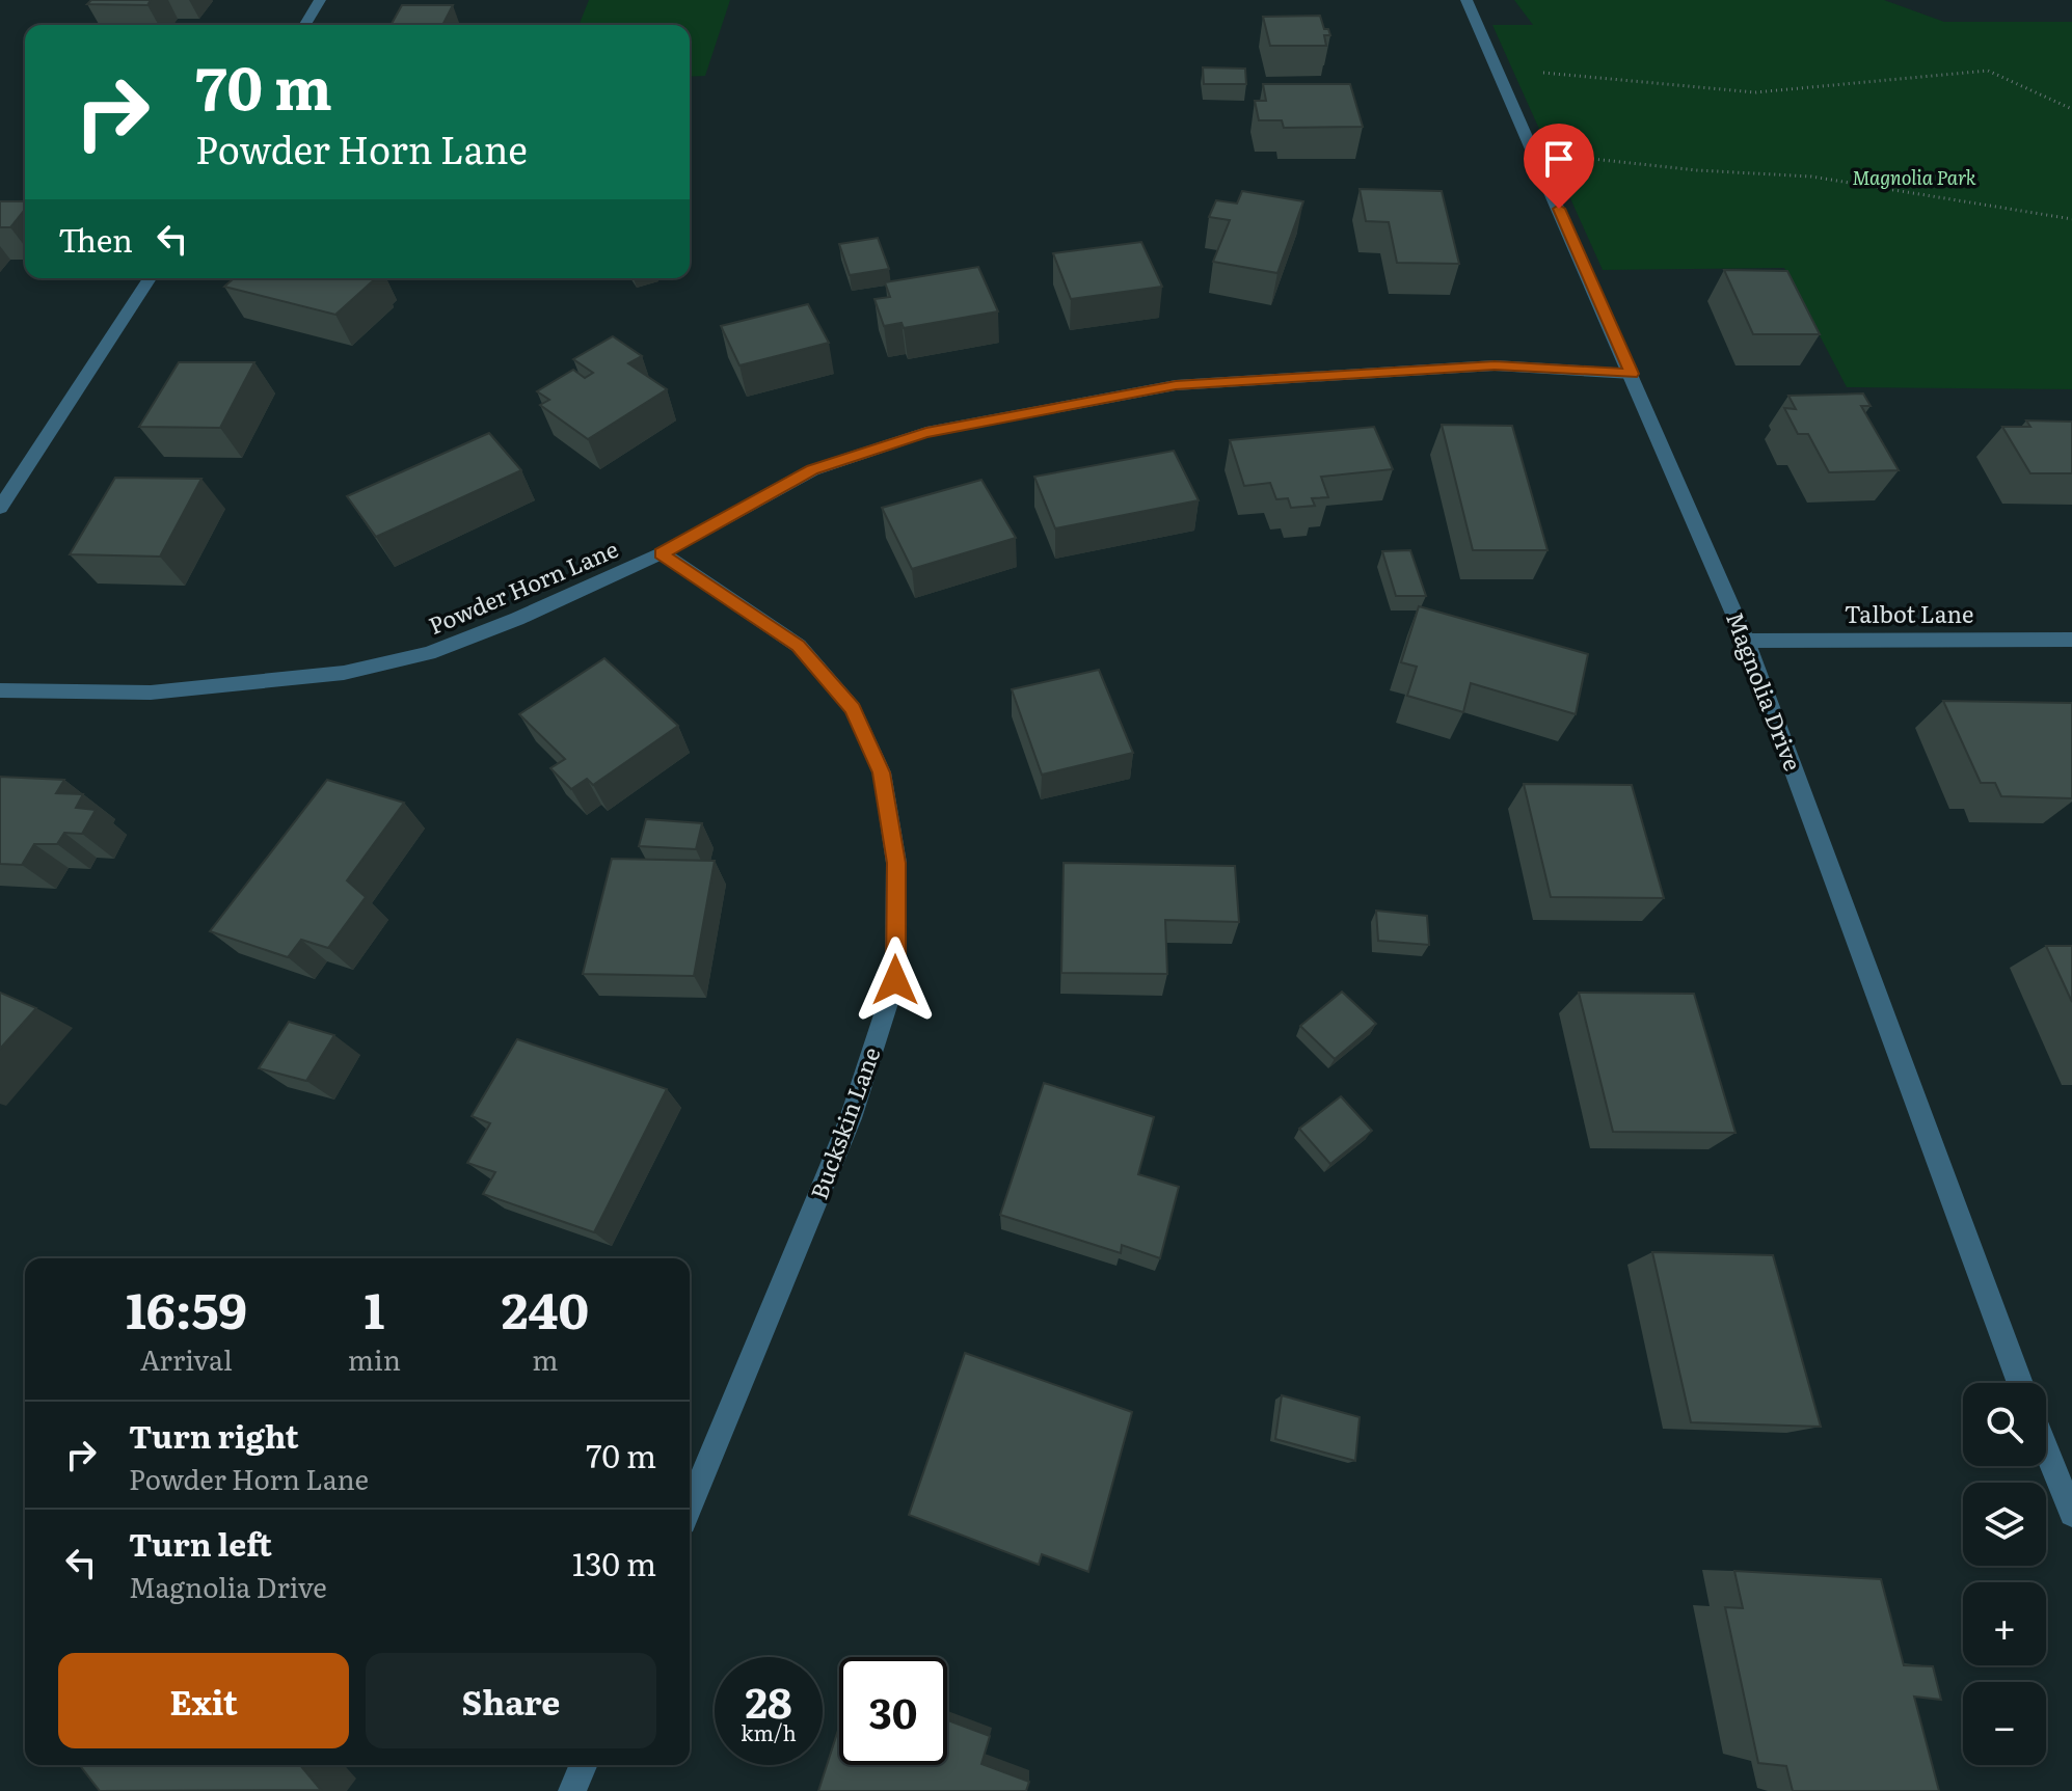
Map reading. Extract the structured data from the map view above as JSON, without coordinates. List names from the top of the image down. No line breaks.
{"streets":{"street":["Powder Horn Lane","Talbot Lane","Magnolia Drive","Buckskin Lane"]},"crossings":[["Powder Horn Lane","Magnolia Drive"],["Powder Horn Lane","Buckskin Lane"],["Talbot Lane","Magnolia Drive"]],"parks":["Magnolia Park"],"page":{"turn":["70 m","Powder Horn Lane"],"then":"Then","eta":["16:59","Arrival","1","min","240","m"],"map_buttons":["+","−"],"list":[{"name":"Turn right","note":"Powder Horn Lane","value":"70 m"},{"name":"Turn left","note":"Magnolia Drive","value":"130 m"}],"buttons":["Exit","Share"],"speed":"28 km/h","limit":"30"}}
